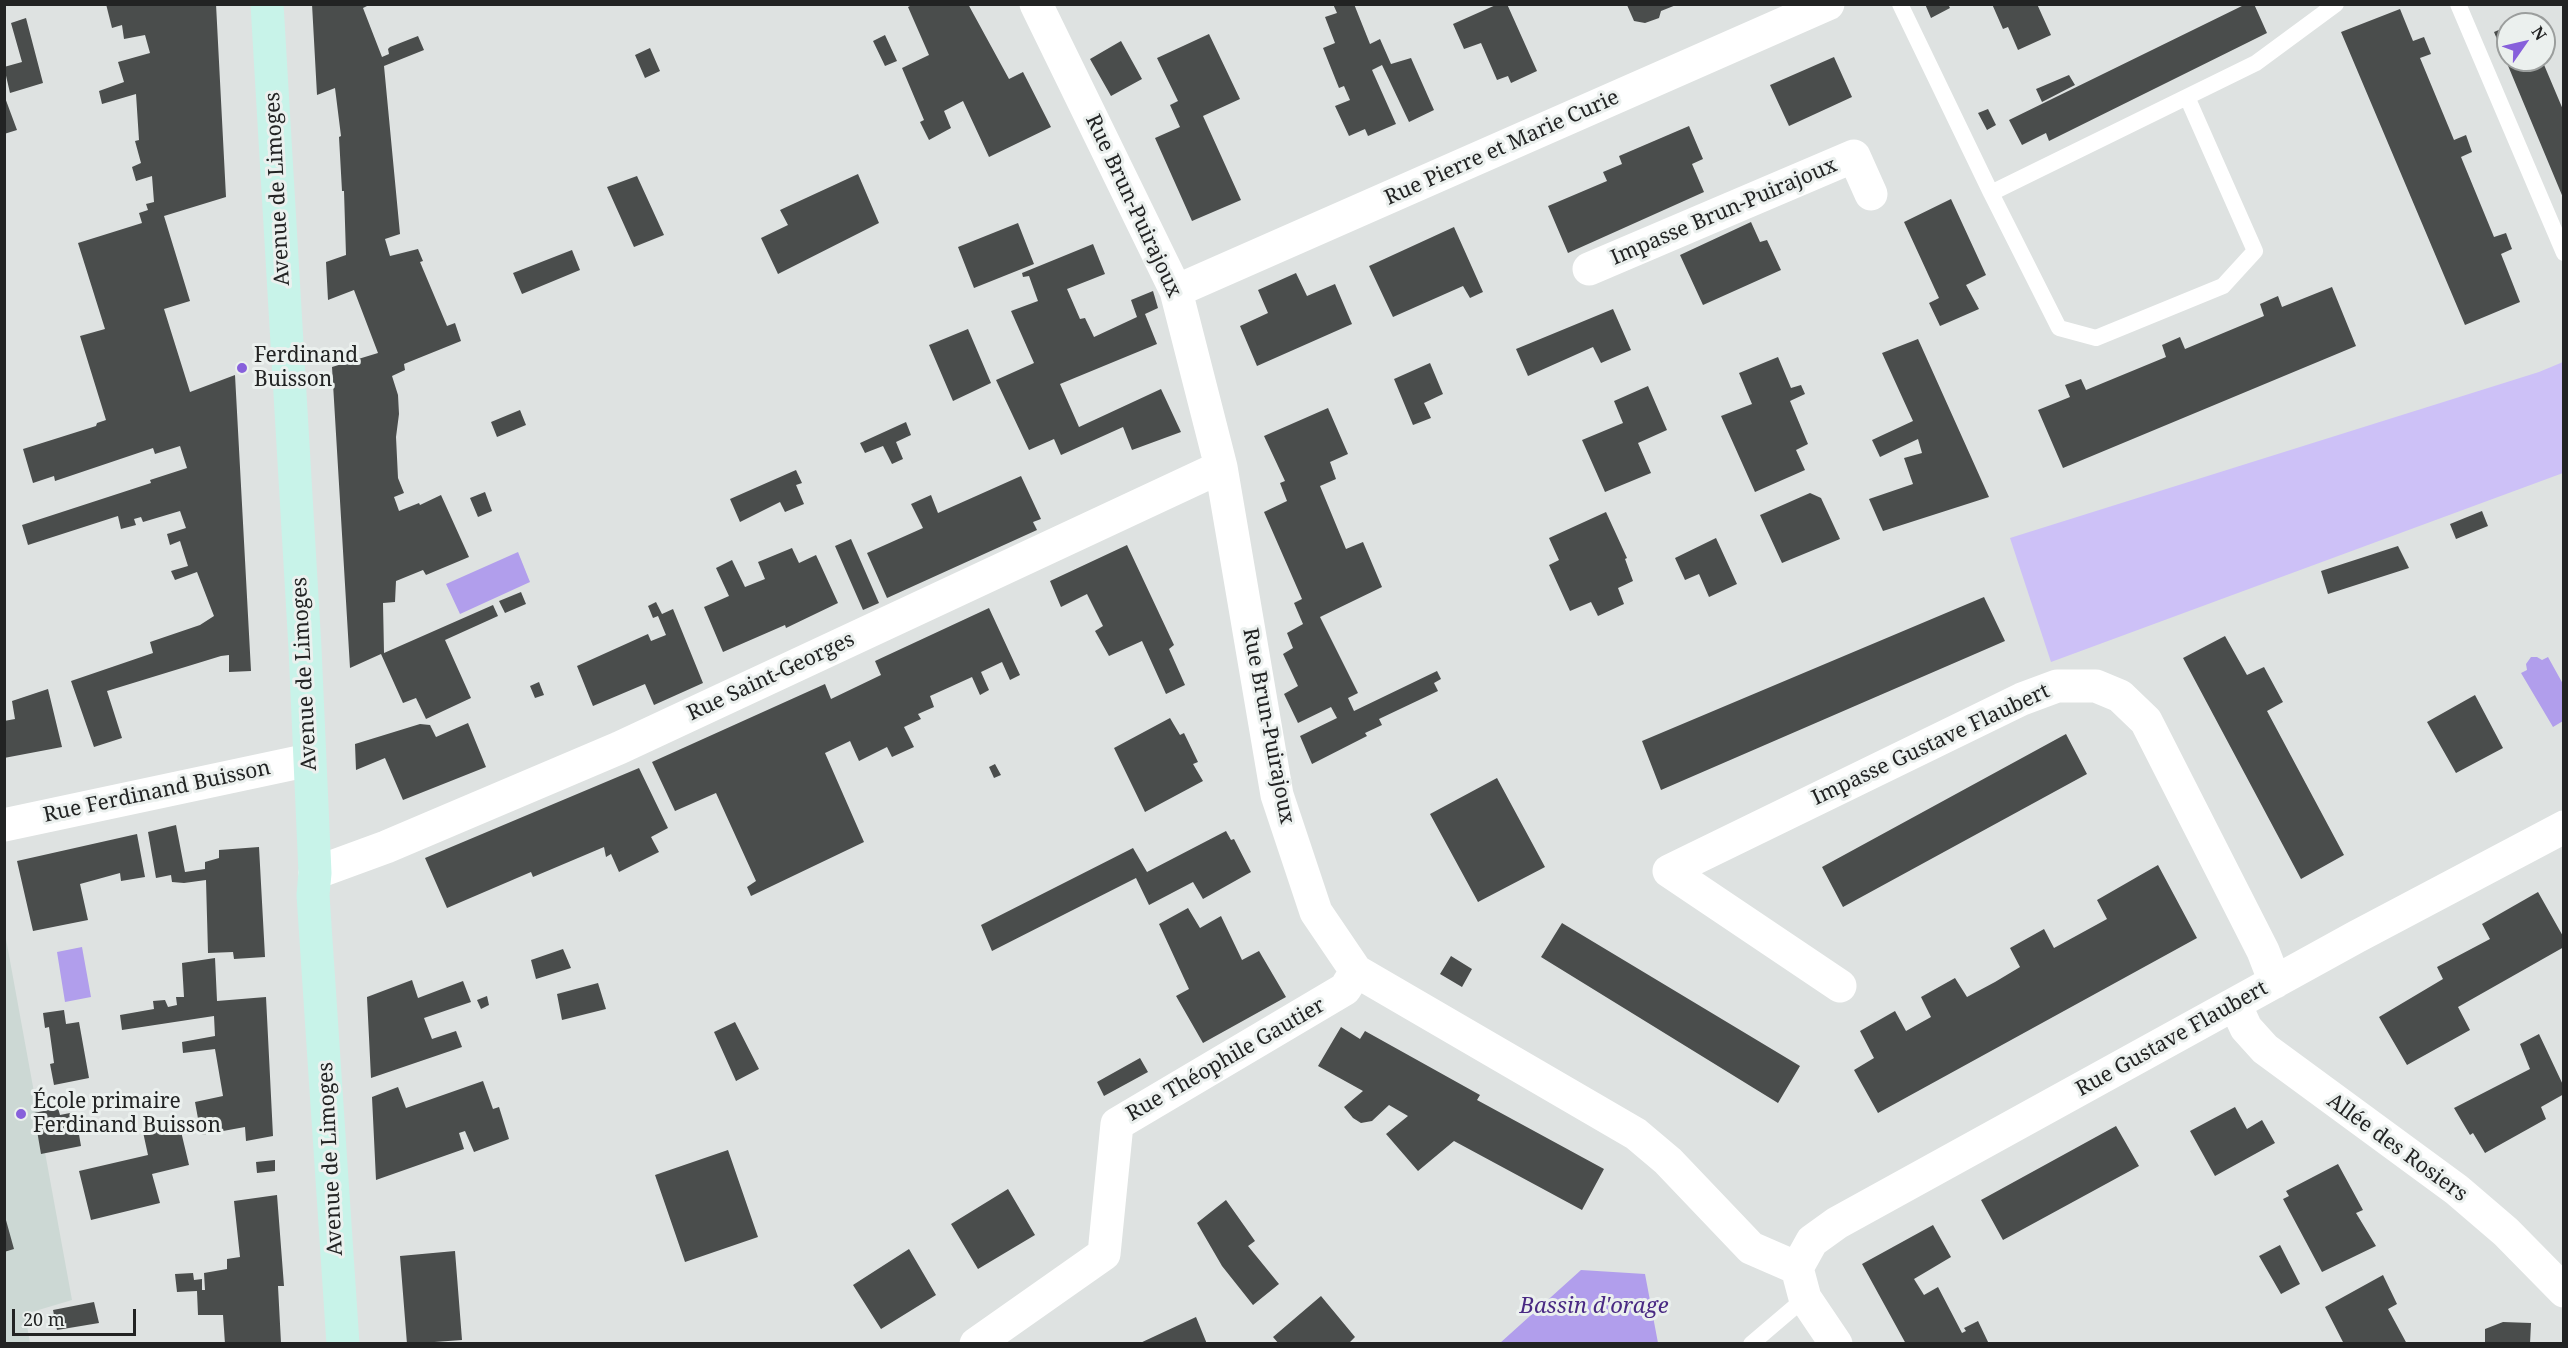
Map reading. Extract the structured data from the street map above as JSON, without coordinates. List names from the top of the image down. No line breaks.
{"streets":{"main road":["Avenue de Limoges"],"street":["Rue Pierre et Marie Curie","Rue Brun-Puirajoux","Impasse Brun-Puirajoux","Rue Saint-Georges","Impasse Gustave Flaubert","Rue Ferdinand Buisson","Rue Gustave Flaubert","Rue Théophile Gautier","Allée des Rosiers"]},"crossings":[["Rue Pierre et Marie Curie","Rue Brun-Puirajoux"],["Avenue de Limoges","Rue Saint-Georges"],["Avenue de Limoges","Rue Ferdinand Buisson"],["Rue Brun-Puirajoux","Rue Saint-Georges"],["Rue Brun-Puirajoux","Rue Gustave Flaubert"],["Rue Brun-Puirajoux","Rue Théophile Gautier"],["Impasse Gustave Flaubert","Rue Gustave Flaubert"],["Rue Gustave Flaubert","Allée des Rosiers"]],"water":["Bassin d'orage"],"places":["Ferdinand Buisson","École primaire Ferdinand Buisson"],"scale_bar":"20 m","north":"top right"}
